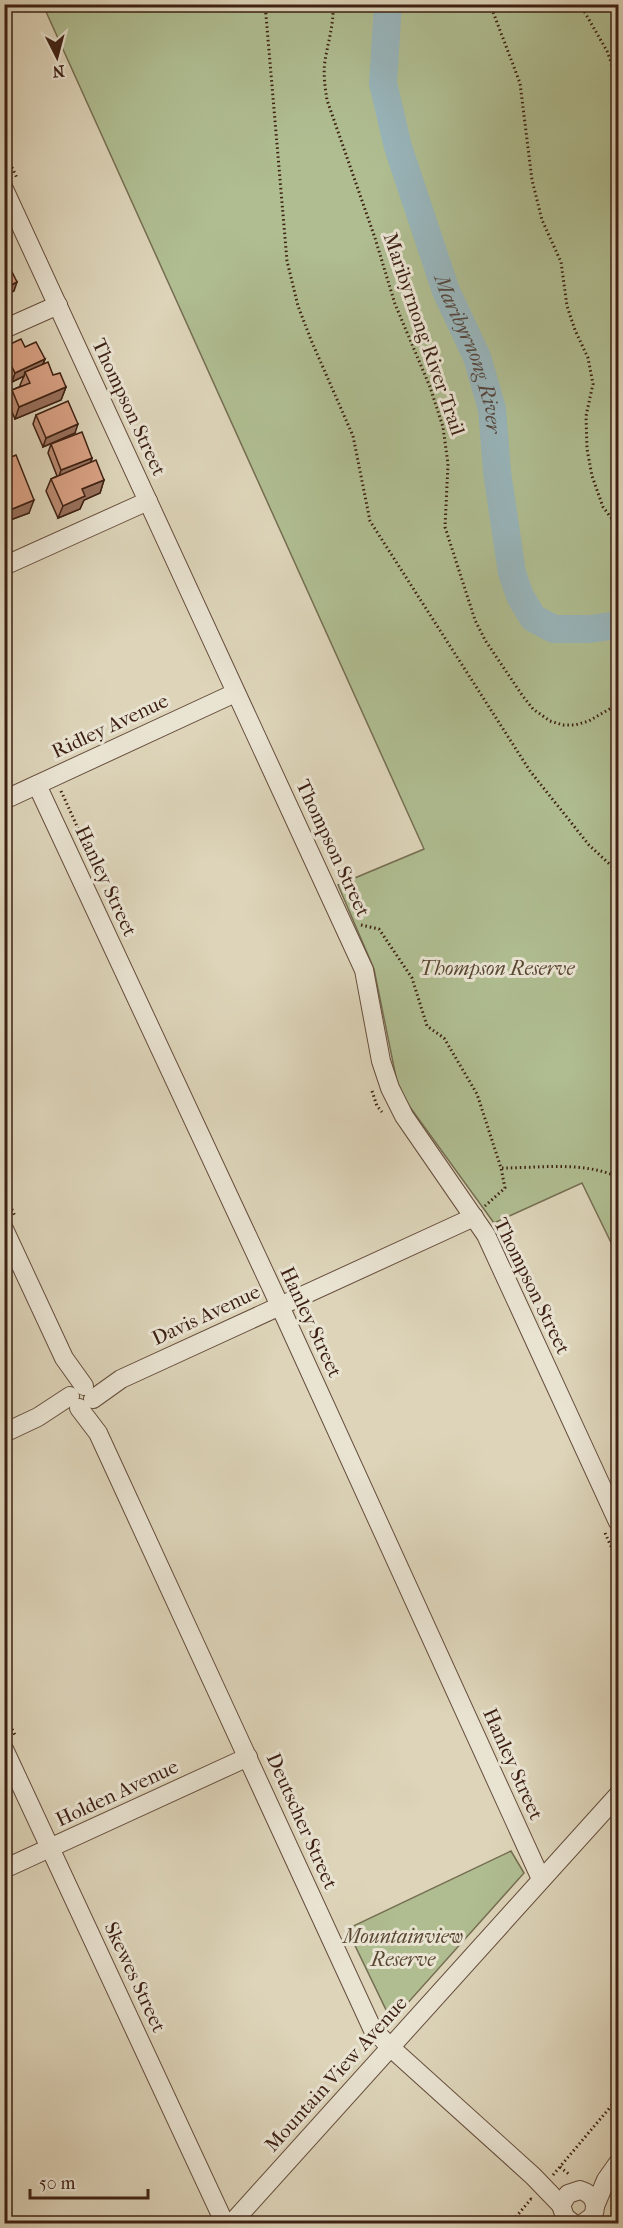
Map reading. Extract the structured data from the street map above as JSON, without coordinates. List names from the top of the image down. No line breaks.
{"streets":{"street":["Thompson Street","Ridley Avenue","Hanley Street","Davis Avenue","Holden Avenue","Deutscher Street","Skewes Street","Mountain View Avenue"],"path":["Maribyrnong River Trail"]},"crossings":[["Thompson Street","Ridley Avenue"],["Thompson Street","Davis Avenue"],["Ridley Avenue","Hanley Street"],["Hanley Street","Davis Avenue"],["Hanley Street","Mountain View Avenue"],["Davis Avenue","Deutscher Street"],["Holden Avenue","Deutscher Street"],["Holden Avenue","Skewes Street"],["Deutscher Street","Mountain View Avenue"]],"water":["Maribyrnong River"],"parks":["Thompson Reserve","Mountainview Reserve"],"scale_bar":"50 m","north":"bottom"}
